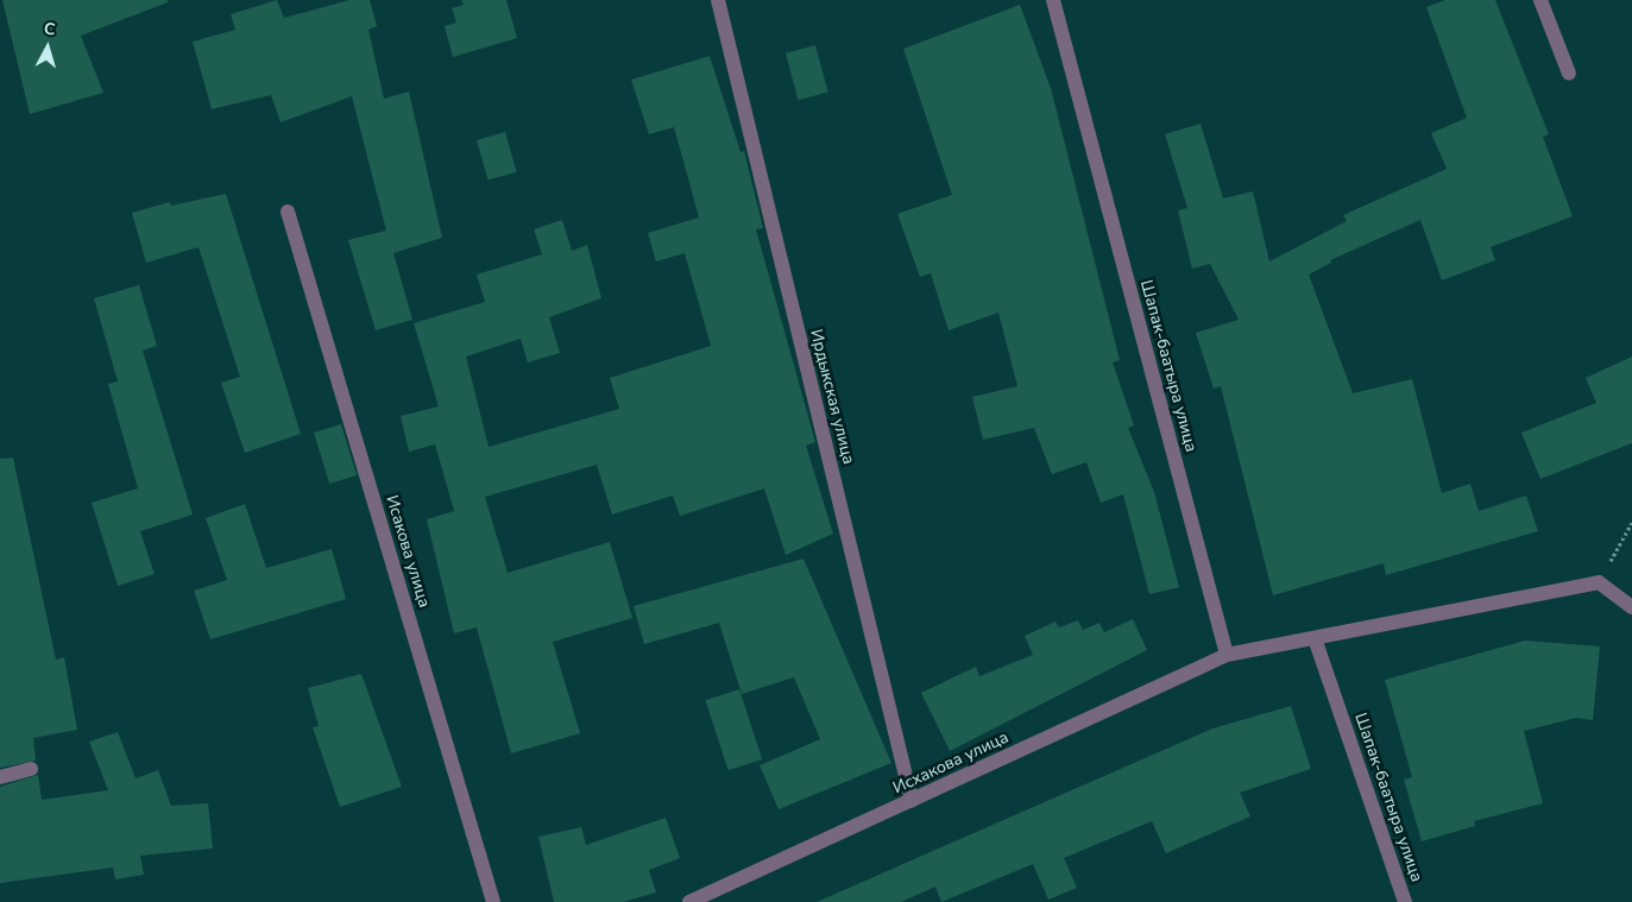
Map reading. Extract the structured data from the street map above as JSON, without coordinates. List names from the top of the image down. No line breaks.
{"streets":{"street":["Шапак-баатыра улица","Ирдыкская улица","Исакова улица","Исхакова улица"]},"crossings":[["Шапак-баатыра улица","Исхакова улица"],["Ирдыкская улица","Исхакова улица"]],"north":"top"}
